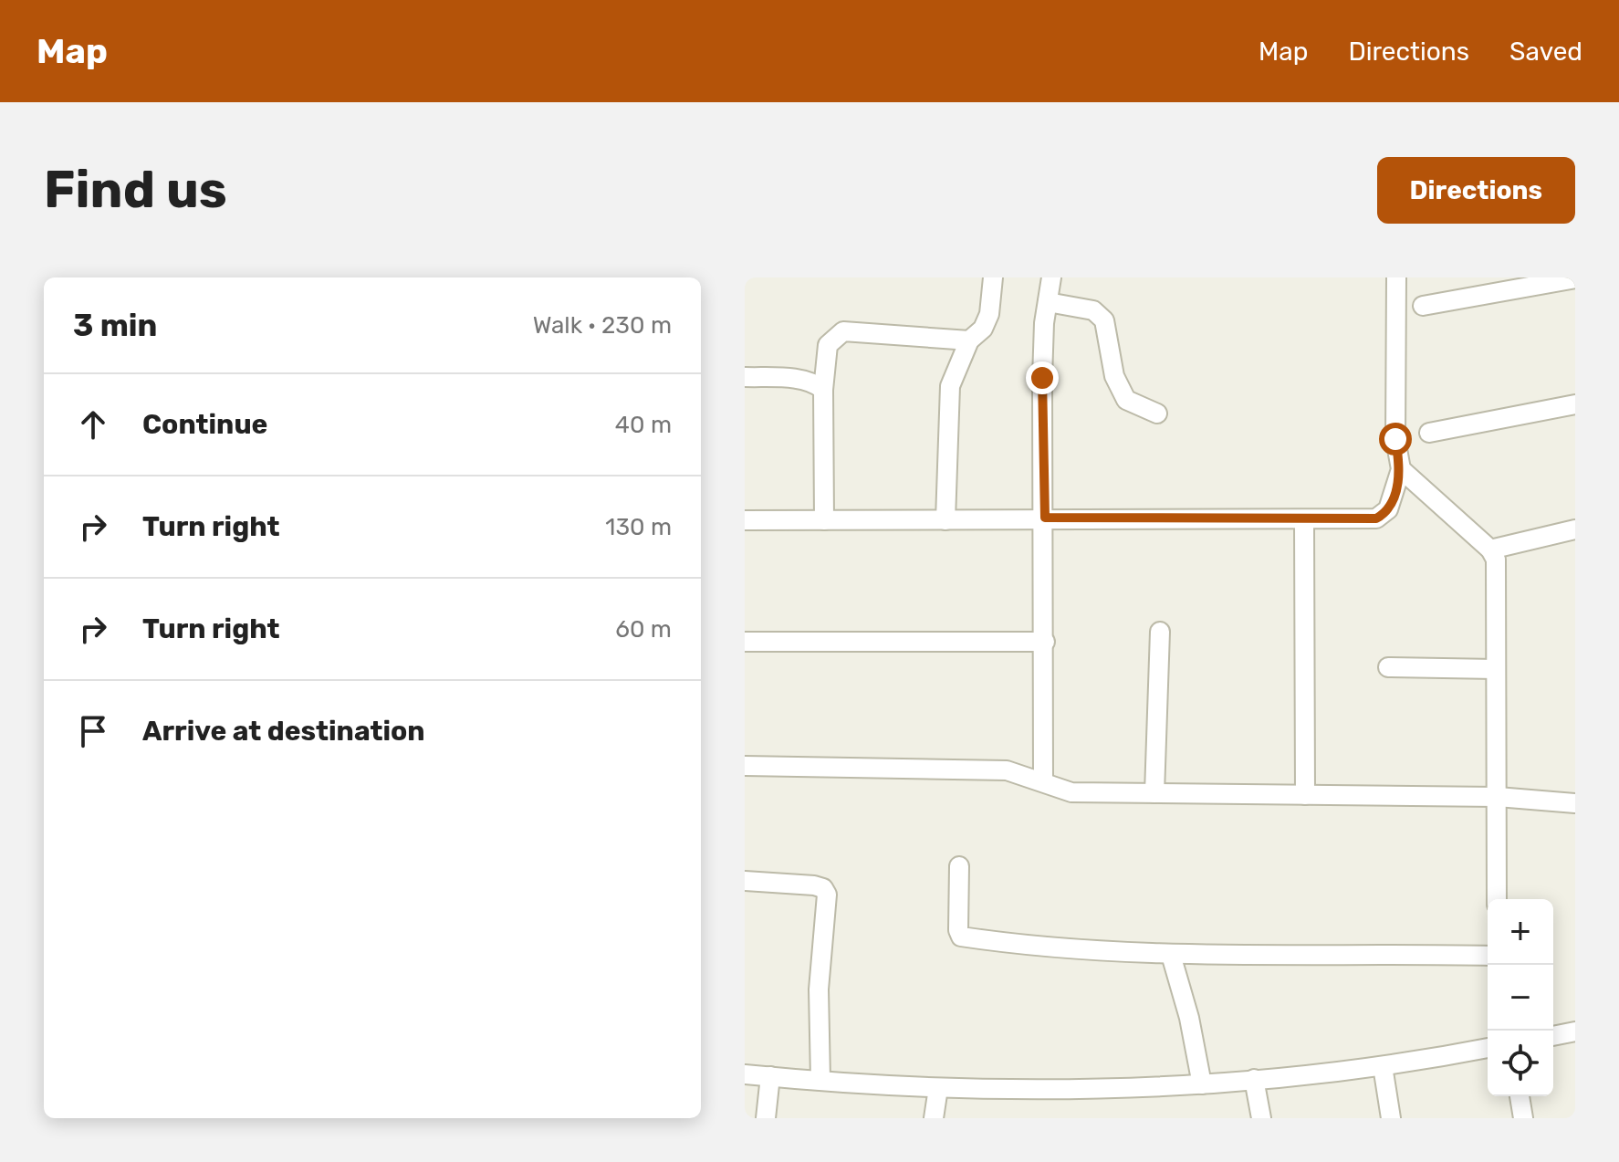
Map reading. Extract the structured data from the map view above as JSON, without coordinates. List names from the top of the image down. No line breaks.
{"page":{"header":"Map","nav":["Map","Directions","Saved"],"buttons":"Directions","title":"Find us","heading":["3 min","Walk · 230 m"],"list":[["Continue","40 m"],["Turn right","130 m"],["Turn right","60 m"],"Arrive at destination"],"map_buttons":["+","−"]}}
